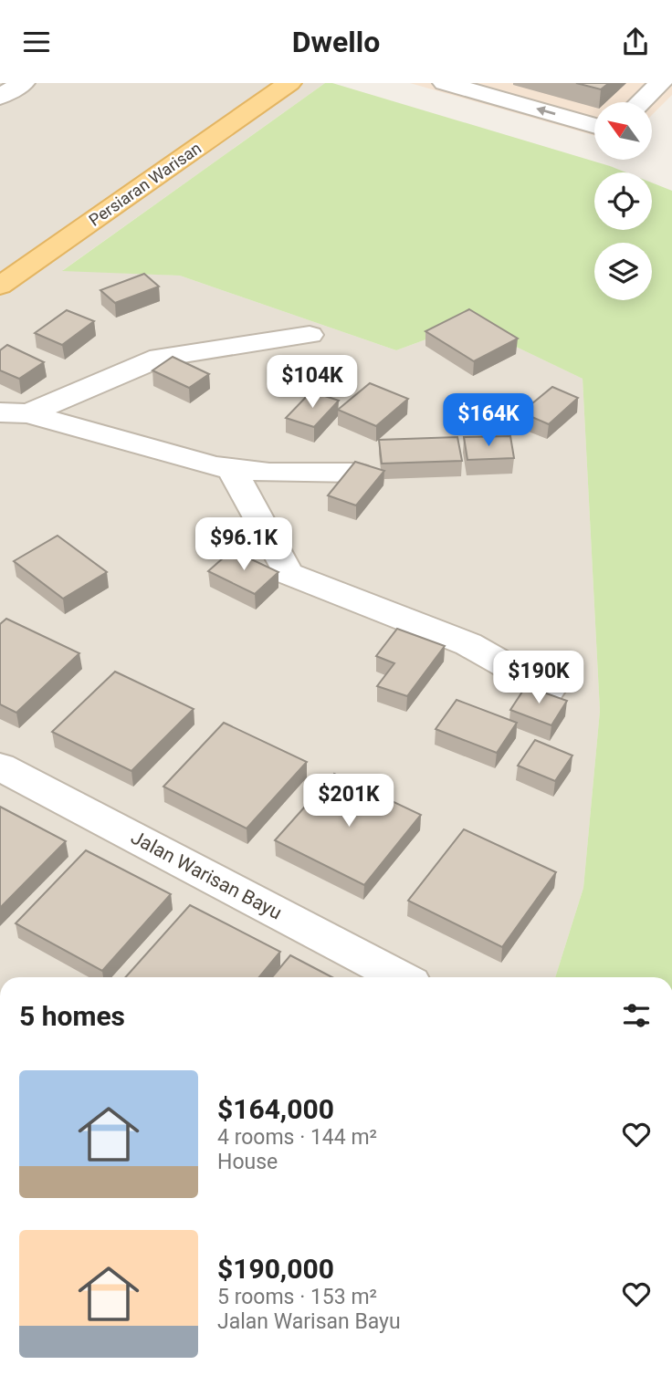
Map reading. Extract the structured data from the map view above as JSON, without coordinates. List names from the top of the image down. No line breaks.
{"streets":{"main road":["Persiaran Warisan"],"street":["Jalan Warisan Bayu"]},"north":"top left","page":{"header":"Dwello","price":["$104K","$164K","$96.1K","$190K","$201K"],"heading":"5 homes","list":[{"name":"$164,000","note":"4 rooms · 144 m² · House"},{"name":"$190,000","note":"5 rooms · 153 m² · Jalan Warisan Bayu"}]}}
